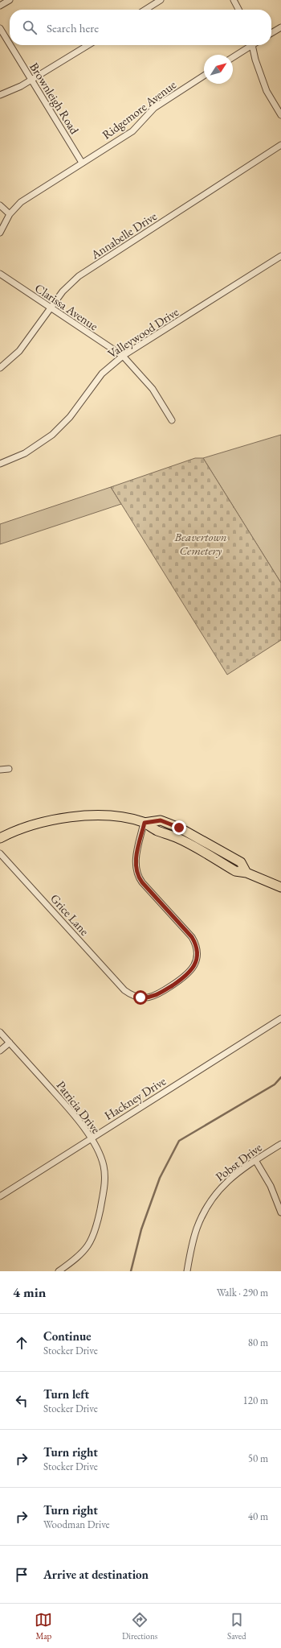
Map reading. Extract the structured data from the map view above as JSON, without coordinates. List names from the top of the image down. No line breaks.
{"streets":{"street":["Brownleigh Road","Ridgemore Avenue","Annabelle Drive","Clarissa Avenue","Valleywood Drive","Grice Lane","Hackney Drive","Patricia Drive","Pobst Drive"]},"crossings":[["Brownleigh Road","Ridgemore Avenue"],["Annabelle Drive","Clarissa Avenue"],["Clarissa Avenue","Valleywood Drive"],["Hackney Drive","Patricia Drive"]],"parks":["Beavertown Cemetery"],"north":"top right","page":{"search":"Search here","heading":["4 min","Walk · 290 m"],"list":[["Continue","Stocker Drive","80 m"],["Turn left","Stocker Drive","120 m"],["Turn right","Stocker Drive","50 m"],["Turn right","Woodman Drive","40 m"],"Arrive at destination"],"nav":["Map","Directions","Saved"]}}
